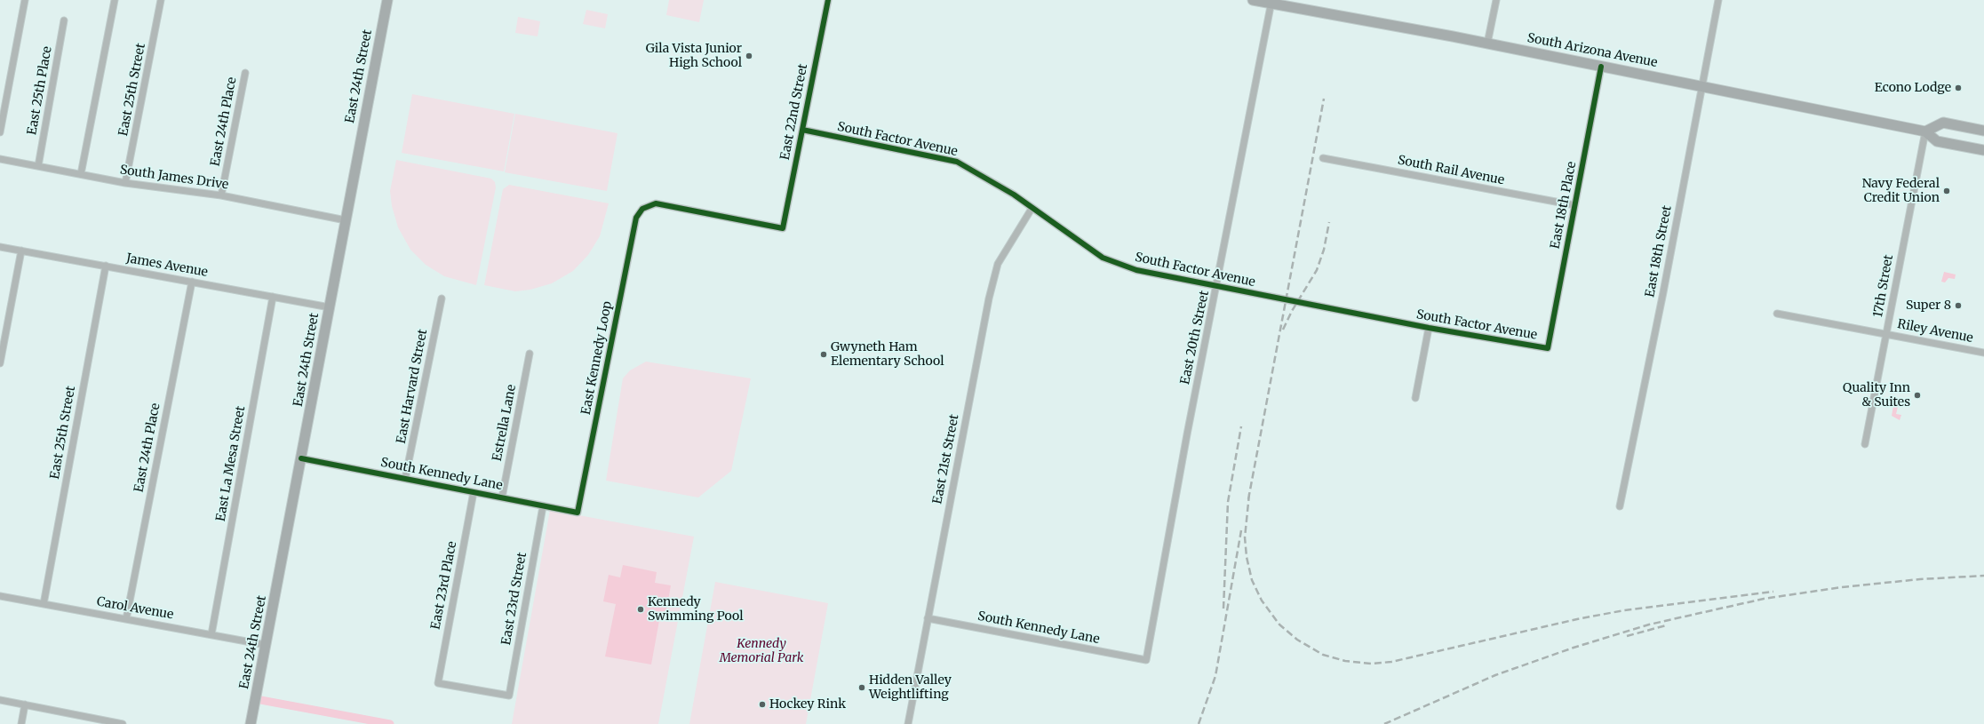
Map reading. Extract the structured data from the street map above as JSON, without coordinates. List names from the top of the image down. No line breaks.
{"streets":{"street":["South Arizona Avenue","East 24th Street","East 25th Street","East 25th Place","East 22nd Street","East 24th Place","South Factor Avenue","South Rail Avenue","South James Drive","East 18th Place","East 18th Street","James Avenue","17th Street","Riley Avenue","East 20th Street","East Kennedy Loop","East Harvard Street","Estrella Lane","East 21st Street","East La Mesa Street","South Kennedy Lane","East 23rd Place","East 23rd Street","Carol Avenue"]},"crossings":[["South Arizona Avenue","East 18th Place"],["South Arizona Avenue","East 18th Street"],["South Arizona Avenue","17th Street"],["South Arizona Avenue","East 20th Street"],["East 24th Street","South James Drive"],["East 24th Street","James Avenue"],["East 24th Street","South Kennedy Lane"],["East 24th Street","Carol Avenue"],["East 25th Street","South James Drive"],["East 25th Street","James Avenue"],["East 25th Street","Carol Avenue"],["East 25th Place","South James Drive"],["East 22nd Street","South Factor Avenue"],["East 22nd Street","East Kennedy Loop"],["East 24th Place","South James Drive"],["East 24th Place","James Avenue"],["East 24th Place","Carol Avenue"],["South Factor Avenue","East 18th Place"],["South Factor Avenue","East 20th Street"],["South Factor Avenue","East 21st Street"],["South Rail Avenue","East 18th Place"],["James Avenue","East La Mesa Street"],["17th Street","Riley Avenue"],["East 20th Street","South Kennedy Lane"],["East Kennedy Loop","South Kennedy Lane"],["East Harvard Street","South Kennedy Lane"],["Estrella Lane","South Kennedy Lane"],["East 21st Street","South Kennedy Lane"],["East La Mesa Street","Carol Avenue"],["South Kennedy Lane","East 23rd Place"],["South Kennedy Lane","East 23rd Street"],["East 23rd Place","East 23rd Street"]],"parks":["Kennedy Memorial Park"],"places":["Gila Vista Junior High School","Econo Lodge","Navy Federal Credit Union","Super 8","Gwyneth Ham Elementary School","Quality Inn & Suites","Kennedy Swimming Pool","Hidden Valley Weightlifting","Hockey Rink"]}
